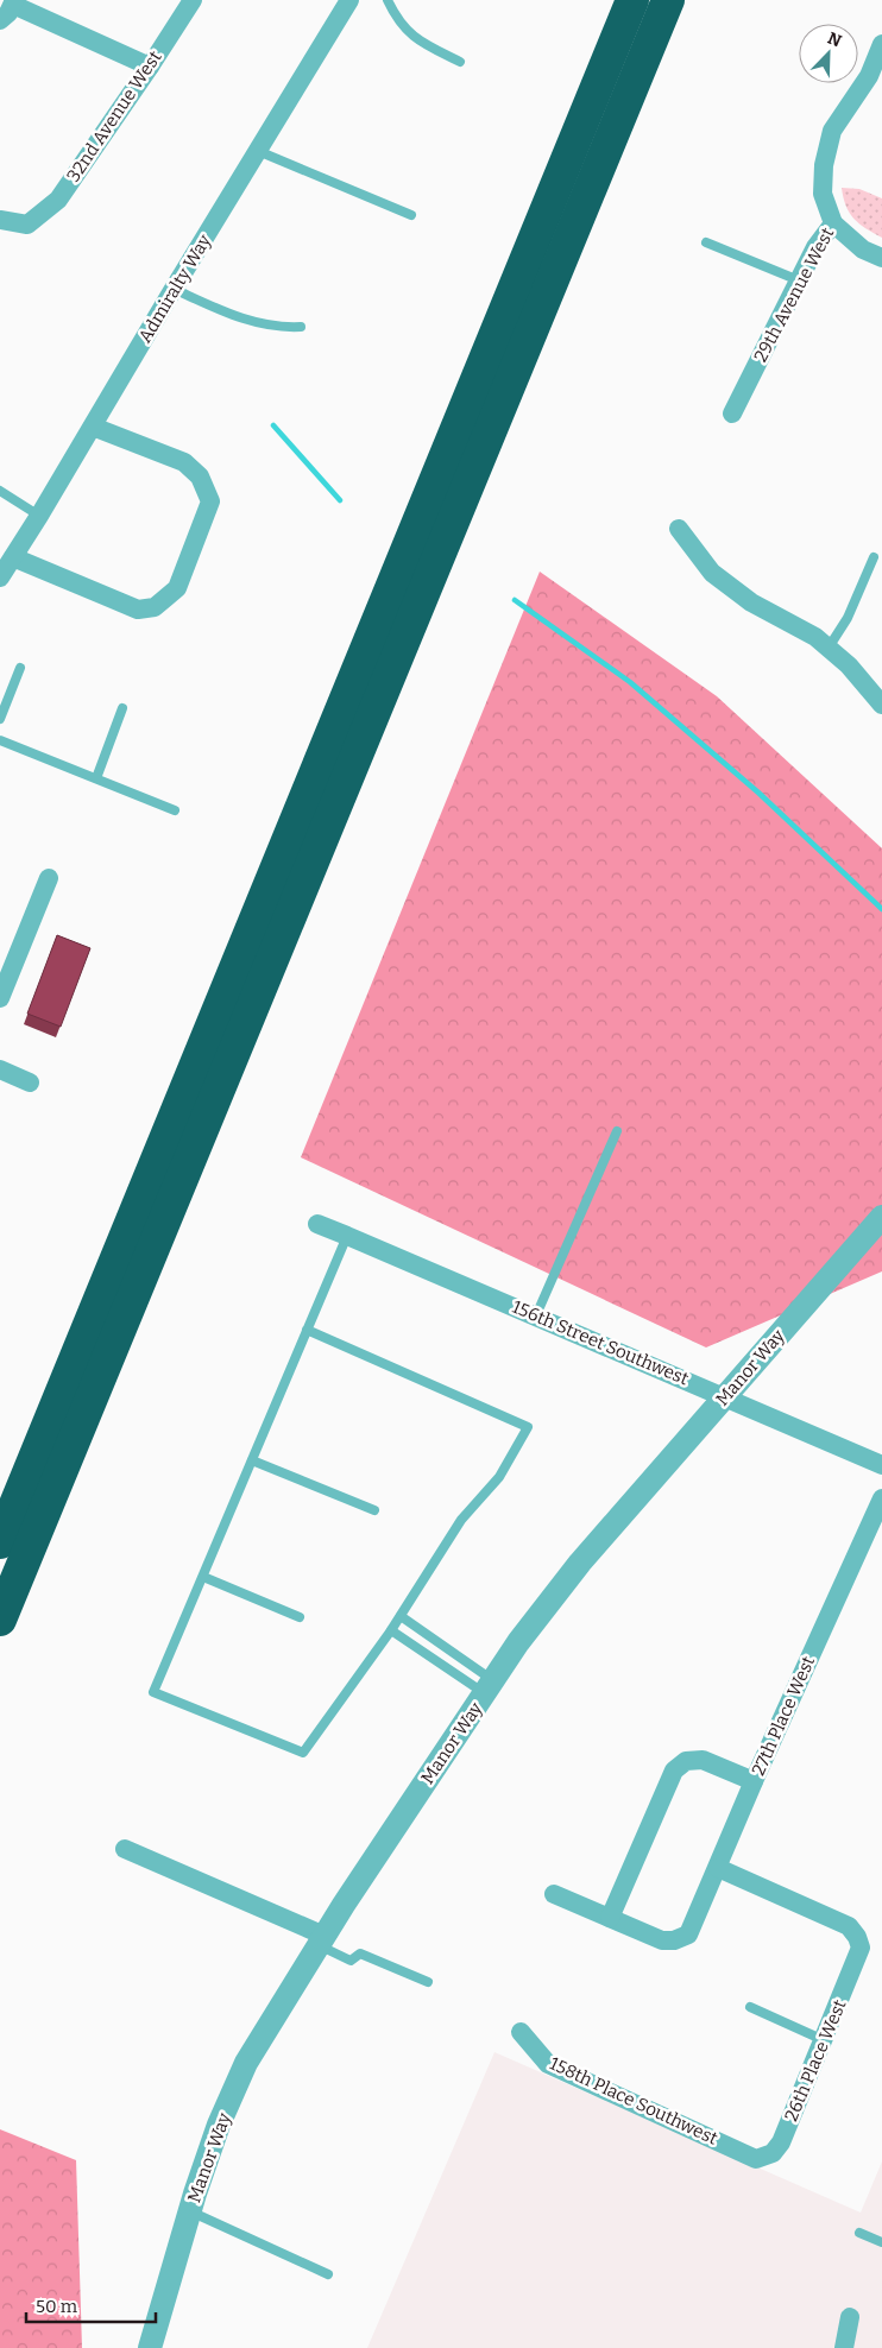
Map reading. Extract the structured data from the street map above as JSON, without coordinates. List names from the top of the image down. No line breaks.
{"streets":{"street":["32nd Avenue West","Admiralty Way","29th Avenue West","156th Street Southwest","Manor Way","27th Place West","26th Place West","158th Place Southwest"]},"crossings":[["156th Street Southwest","Manor Way"],["27th Place West","26th Place West"],["26th Place West","158th Place Southwest"]],"scale_bar":"50 m","north":"top right"}
